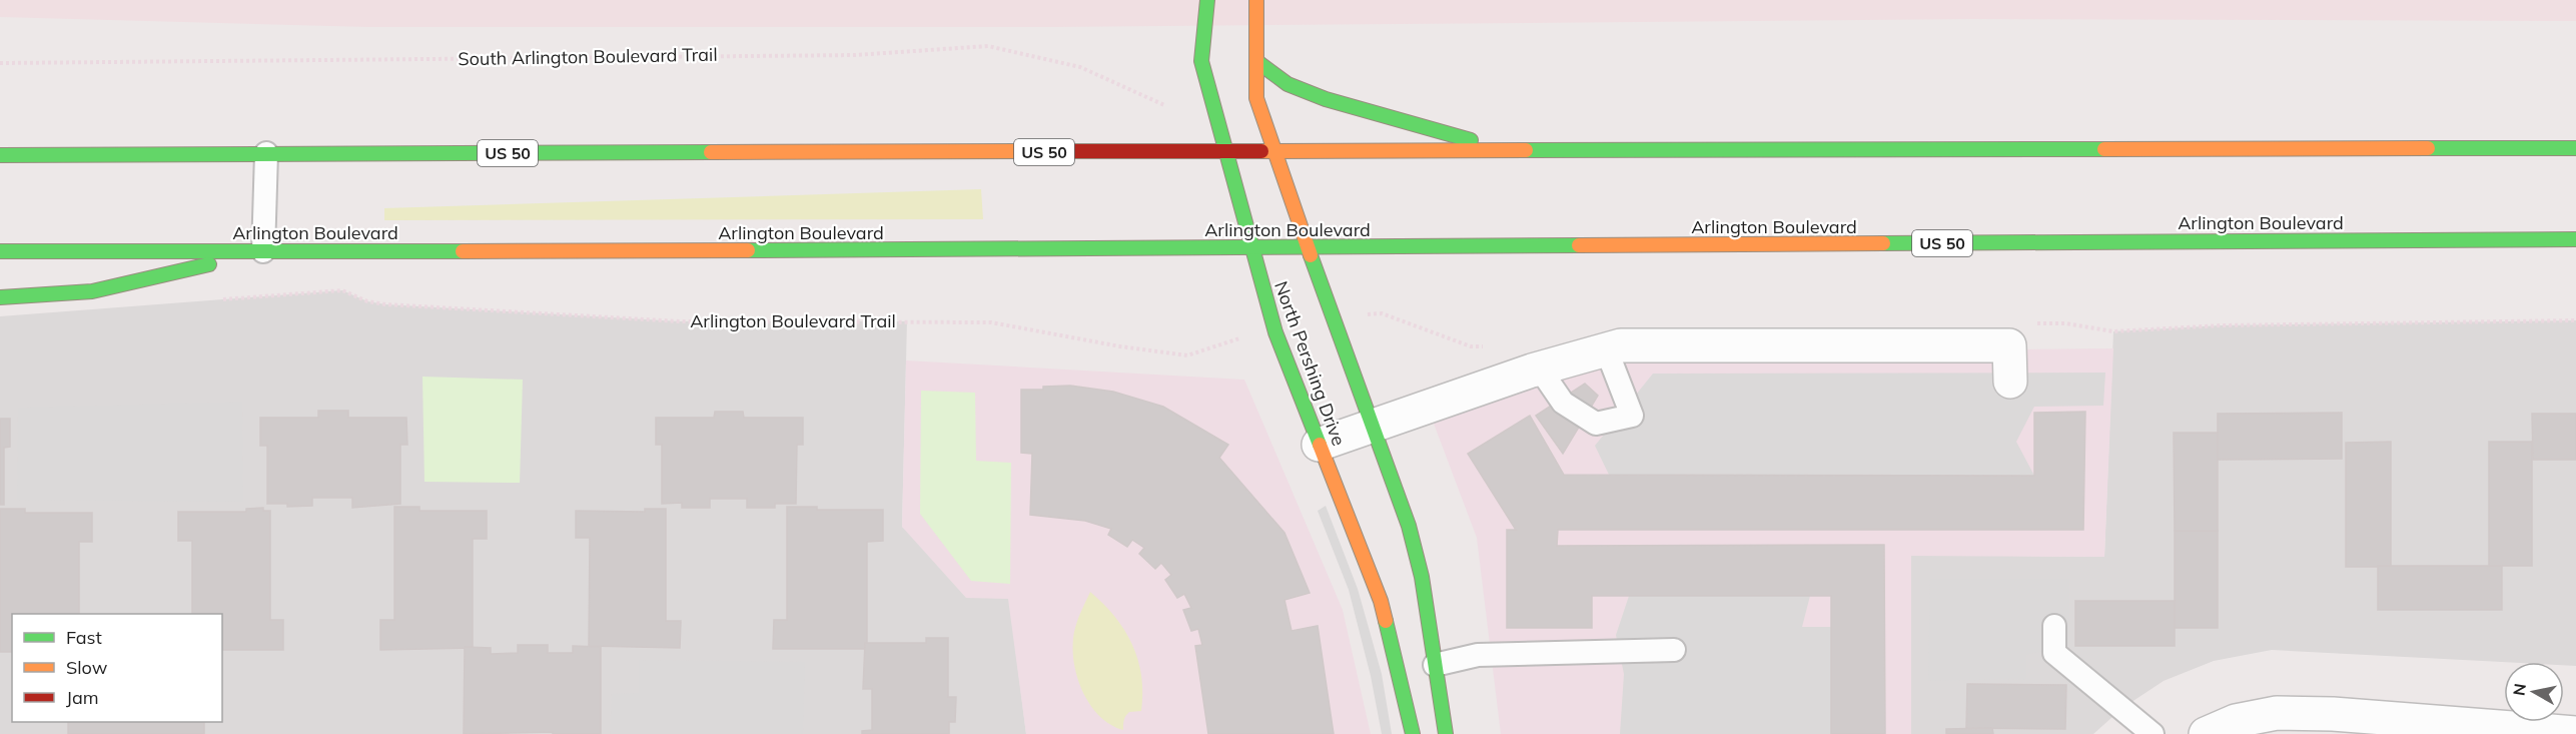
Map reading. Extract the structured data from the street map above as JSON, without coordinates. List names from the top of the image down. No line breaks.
{"streets":{"main road":["US 50","Arlington Boulevard","North Pershing Drive"],"path":["South Arlington Boulevard Trail","Arlington Boulevard Trail"]},"crossings":[["US 50","North Pershing Drive"],["Arlington Boulevard","North Pershing Drive"]],"legend":["Fast","Slow","Jam"],"north":"left"}
